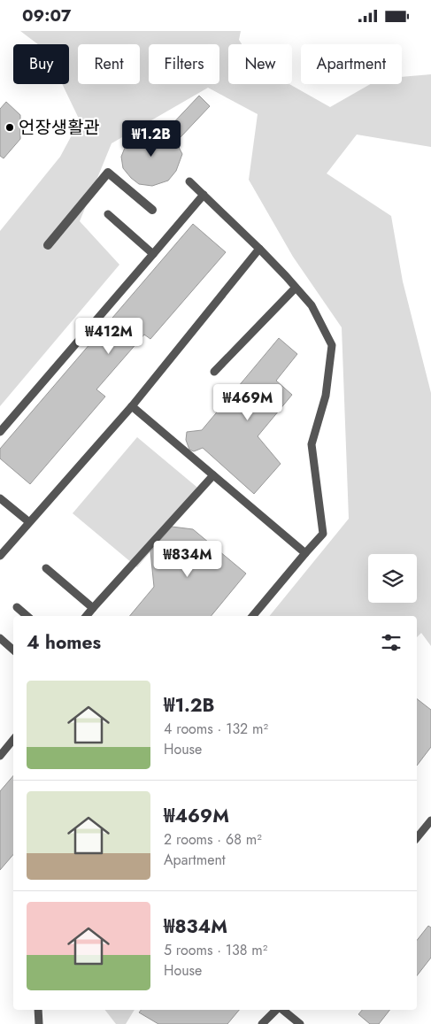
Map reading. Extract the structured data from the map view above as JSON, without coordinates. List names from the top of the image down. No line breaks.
{"places":["언장생활관"],"page":{"status":"09:07","chip":["Buy","Rent","Filters","New","Apartment"],"price":["₩1.2B","₩412M","₩469M","₩834M"],"heading":"4 homes","list":[{"name":"₩1.2B","note":"4 rooms · 132 m² · House"},{"name":"₩469M","note":"2 rooms · 68 m² · Apartment"},{"name":"₩834M","note":"5 rooms · 138 m² · House"}]}}
